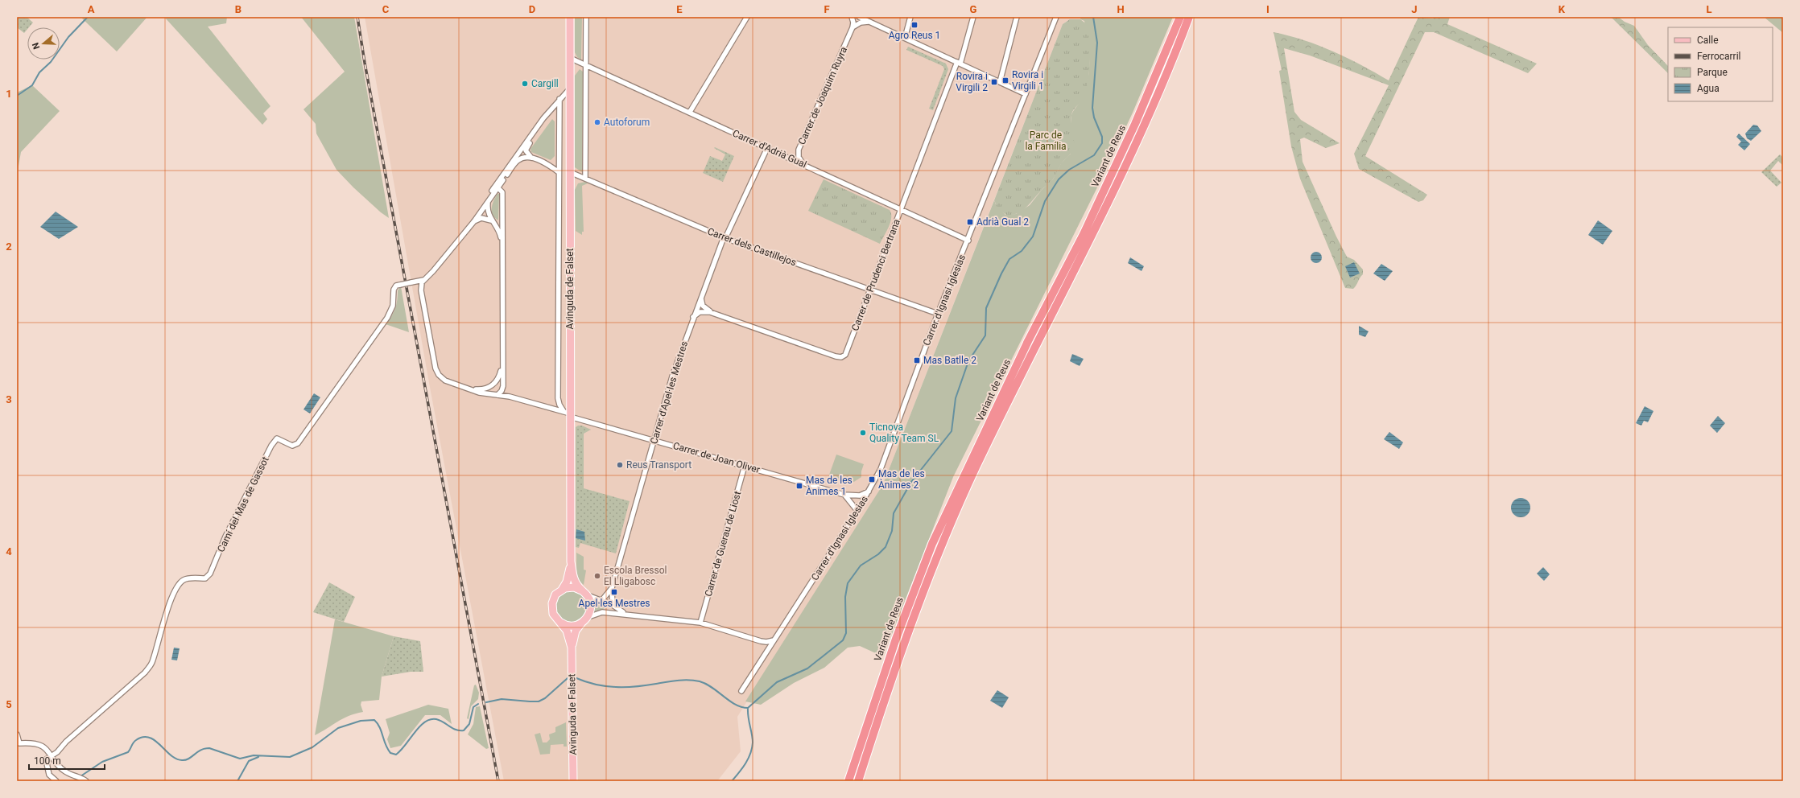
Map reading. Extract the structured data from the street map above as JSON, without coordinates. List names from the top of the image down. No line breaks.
{"streets":{"highway":["Variant de Reus"],"main road":["Avinguda de Falset"],"street":["Carrer de Joaquim Ruyra","Carrer d'Adrià Gual","Carrer dels Castillejos","Carrer de Prudenci Bertrana","Carrer d'Ignasi Iglesias","Carrer d'Apel·les Mestres","Carrer de Joan Oliver","Camí del Mas de Gassot","Carrer de Guerau de Liost"]},"crossings":[["Carrer de Joaquim Ruyra","Carrer d'Adrià Gual"],["Carrer d'Adrià Gual","Carrer de Prudenci Bertrana"],["Carrer d'Adrià Gual","Avinguda de Falset"],["Carrer d'Adrià Gual","Carrer d'Ignasi Iglesias"],["Carrer d'Adrià Gual","Carrer d'Apel·les Mestres"],["Carrer dels Castillejos","Carrer de Prudenci Bertrana"],["Carrer dels Castillejos","Avinguda de Falset"],["Carrer dels Castillejos","Carrer d'Ignasi Iglesias"],["Carrer dels Castillejos","Carrer d'Apel·les Mestres"],["Avinguda de Falset","Carrer de Joan Oliver"],["Carrer d'Ignasi Iglesias","Carrer de Joan Oliver"],["Carrer d'Apel·les Mestres","Carrer de Joan Oliver"],["Carrer de Joan Oliver","Camí del Mas de Gassot"],["Carrer de Joan Oliver","Carrer de Guerau de Liost"]],"parks":["Parc de la Família"],"places":{"transit":["Agro Reus 1","Rovira i Virgili 1","Rovira i Virgili 2","Adrià Gual 2","Mas Batlle 2","Mas de les Ànimes 2","Mas de les Ànimes 1","Apel·les Mestres"],"other":["Cargill","Autoforum","Ticnova Quality Team SL","Reus Transport","Escola Bressol El Lligabosc"]},"legend":["Calle","Ferrocarril","Parque","Agua"],"scale_bar":"100 m","north":"left","grid":{"columns":["A","B","C","D","E","F","G","H","I","J","K","L"],"rows":["1","2","3","4","5"]}}
